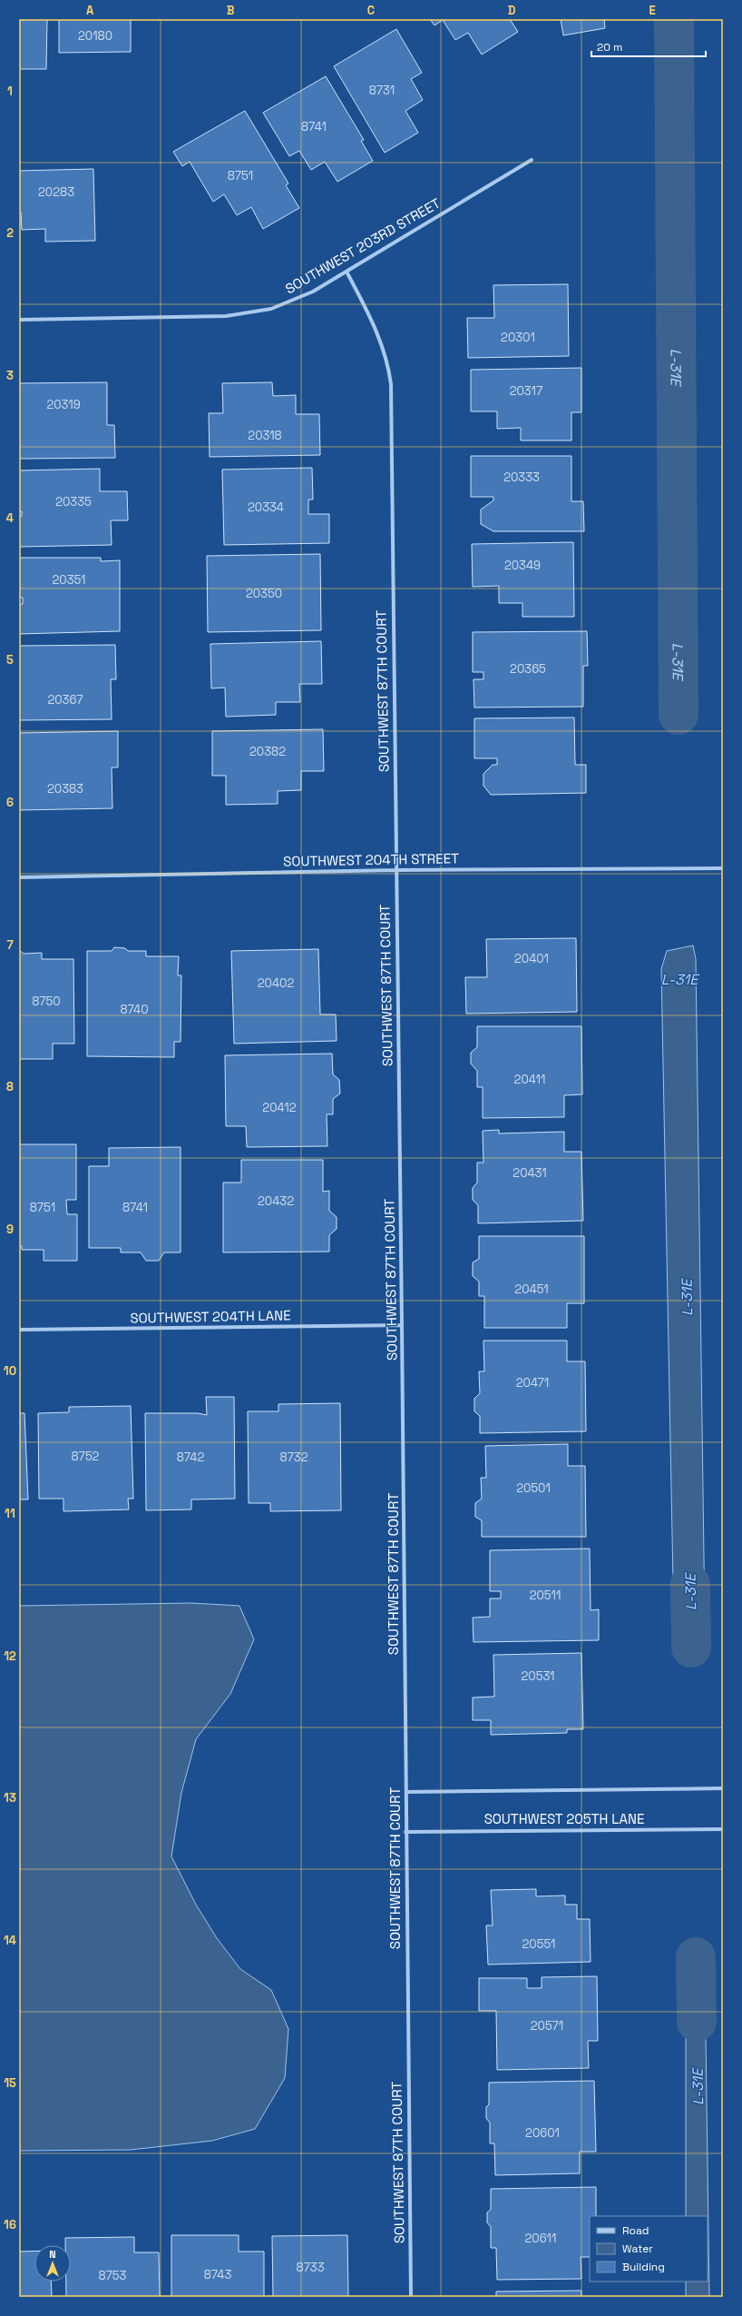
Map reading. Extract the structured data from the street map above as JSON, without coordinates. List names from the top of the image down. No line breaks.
{"streets":{"street":["SOUTHWEST 203RD STREET","SOUTHWEST 87TH COURT","SOUTHWEST 204TH STREET","SOUTHWEST 204TH LANE","SOUTHWEST 205TH LANE"]},"crossings":[["SOUTHWEST 203RD STREET","SOUTHWEST 87TH COURT"],["SOUTHWEST 87TH COURT","SOUTHWEST 204TH STREET"],["SOUTHWEST 87TH COURT","SOUTHWEST 204TH LANE"],["SOUTHWEST 87TH COURT","SOUTHWEST 205TH LANE"]],"water":["L-31E"],"house_numbers":["20180","8731","8741","8751","20283","20301","20317","20319","20318","20333","20335","20334","20349","20351","20350","20365","20367","20382","20383","20401","20402","8750","8740","20411","20412","20431","20432","8751","8741","20451","20471","8752","8742","8732","20501","20511","20531","20551","20571","20601","20611","8733","8743","8753"],"legend":["Road","Water","Building"],"scale_bar":"20 m","north":"top","grid":{"columns":["A","B","C","D","E"],"rows":["1","2","3","4","5","6","7","8","9","10","11","12","13","14","15","16"]}}
